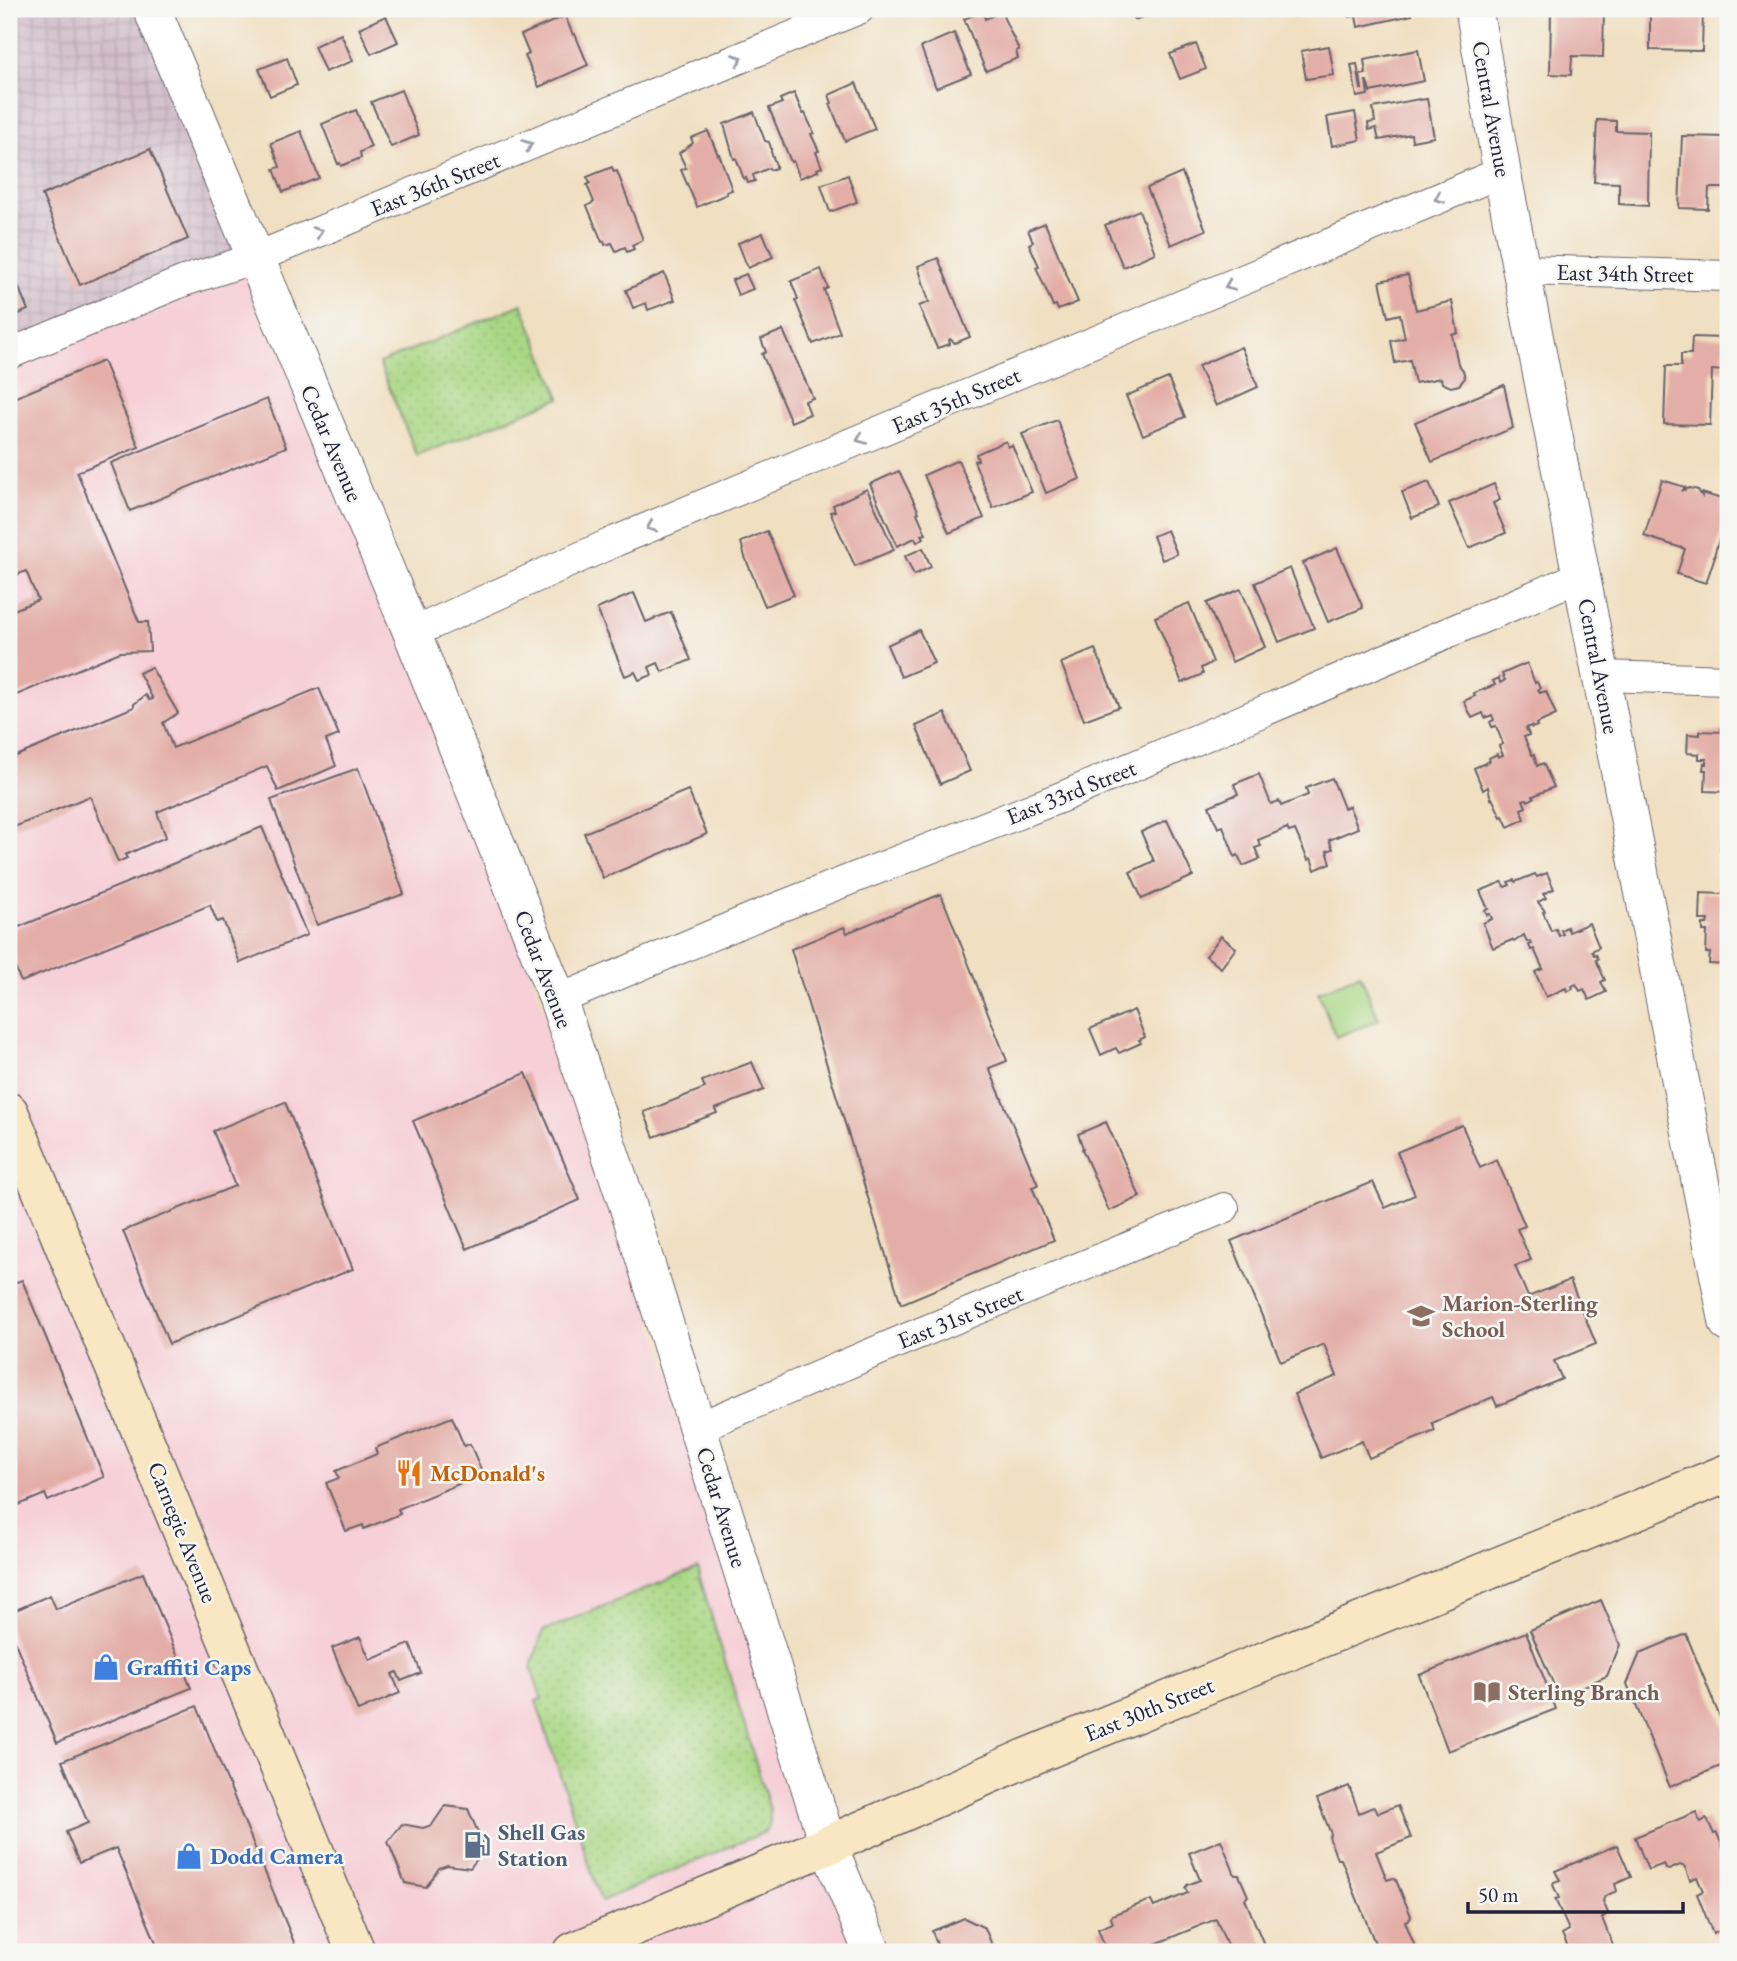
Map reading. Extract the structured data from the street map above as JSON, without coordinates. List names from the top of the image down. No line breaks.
{"streets":{"main road":["Carnegie Avenue","East 30th Street"],"street":["Central Avenue","East 36th Street","East 34th Street","East 35th Street","Cedar Avenue","East 33rd Street","East 31st Street"]},"crossings":[["Central Avenue","East 34th Street"],["Central Avenue","East 35th Street"],["Central Avenue","East 33rd Street"],["East 36th Street","Cedar Avenue"],["East 35th Street","Cedar Avenue"],["Cedar Avenue","East 33rd Street"],["Cedar Avenue","East 31st Street"],["Cedar Avenue","East 30th Street"]],"one_way":["East 36th Street","East 35th Street"],"places":{"school or university":["Marion-Sterling School"],"restaurant":["McDonald's"],"shop":["Graffiti Caps","Dodd Camera"],"library":["Sterling Branch"],"fuel station":["Shell Gas Station"]},"scale_bar":"50 m"}
